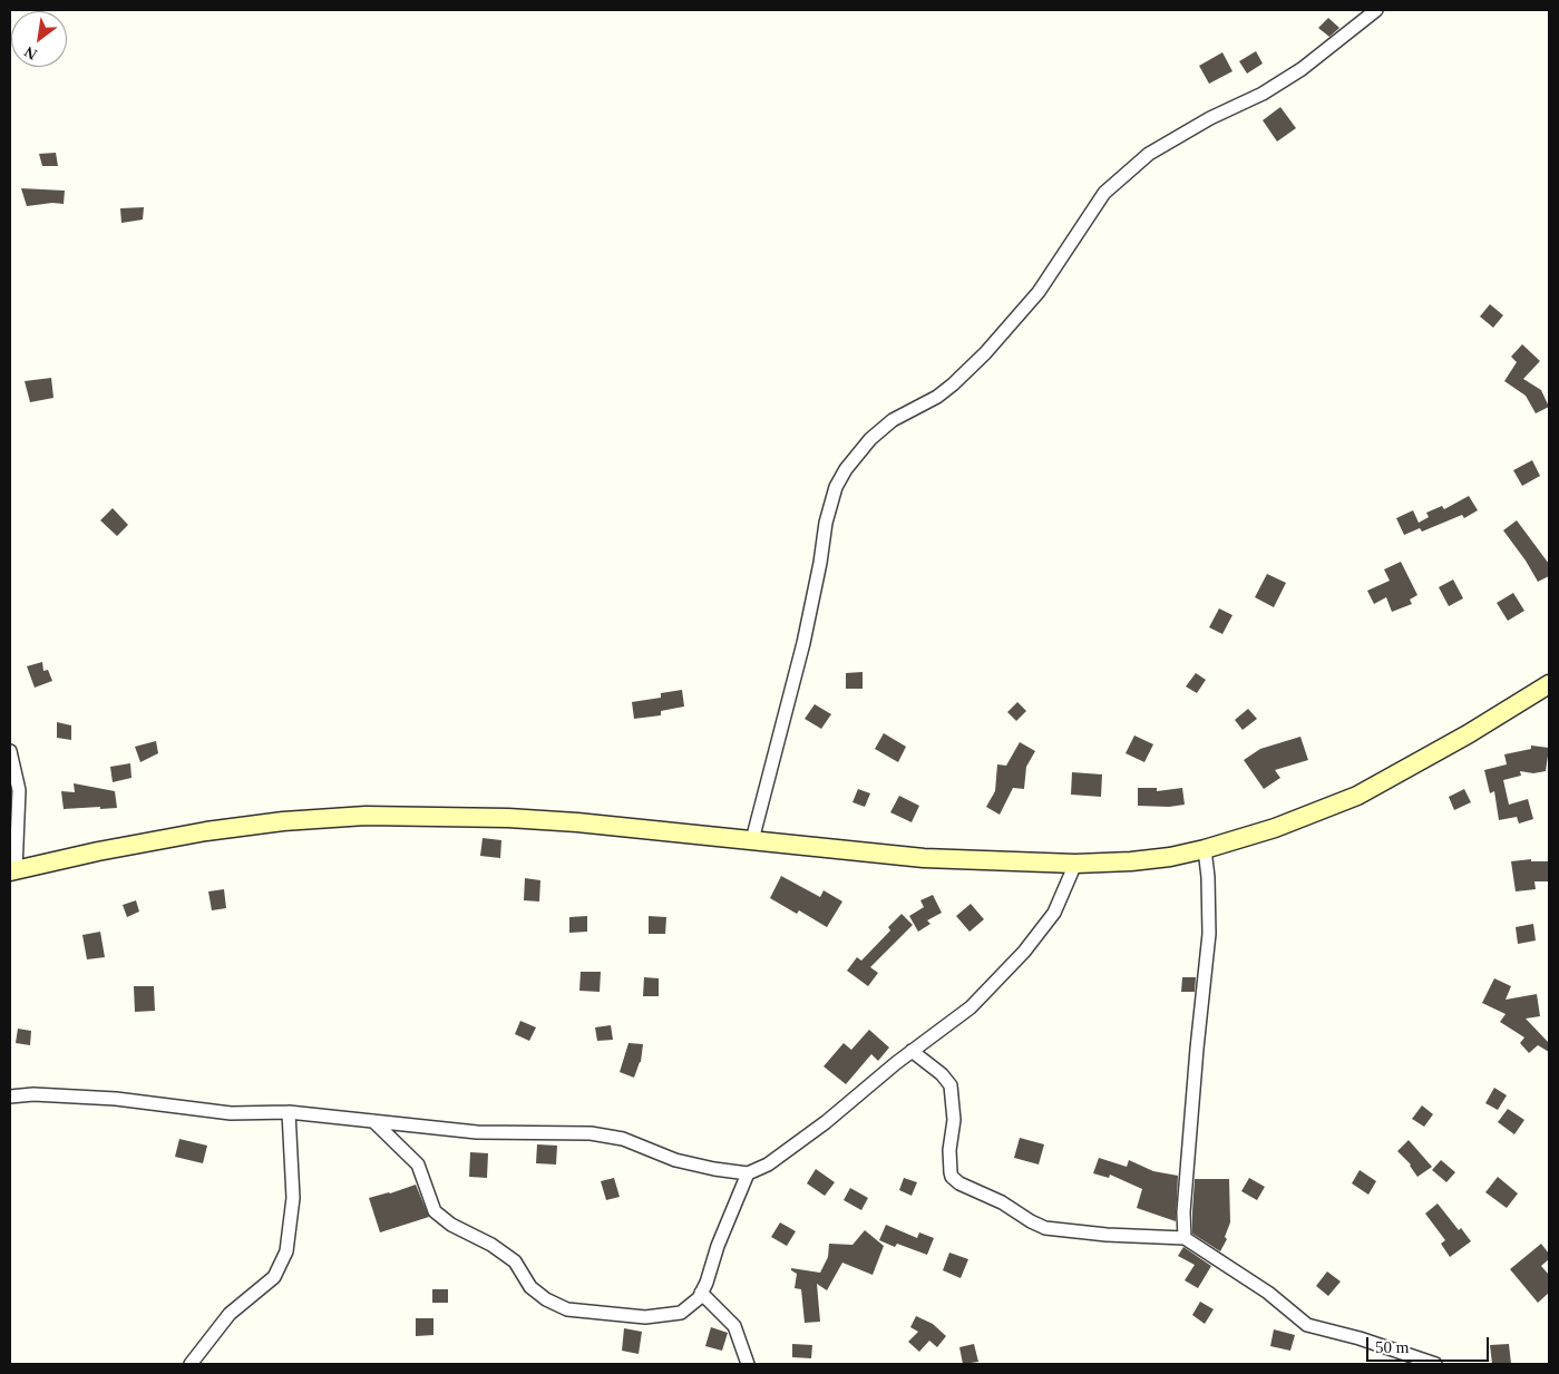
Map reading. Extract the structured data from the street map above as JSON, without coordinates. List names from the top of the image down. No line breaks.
{"scale_bar":"50 m","north":"bottom left"}
